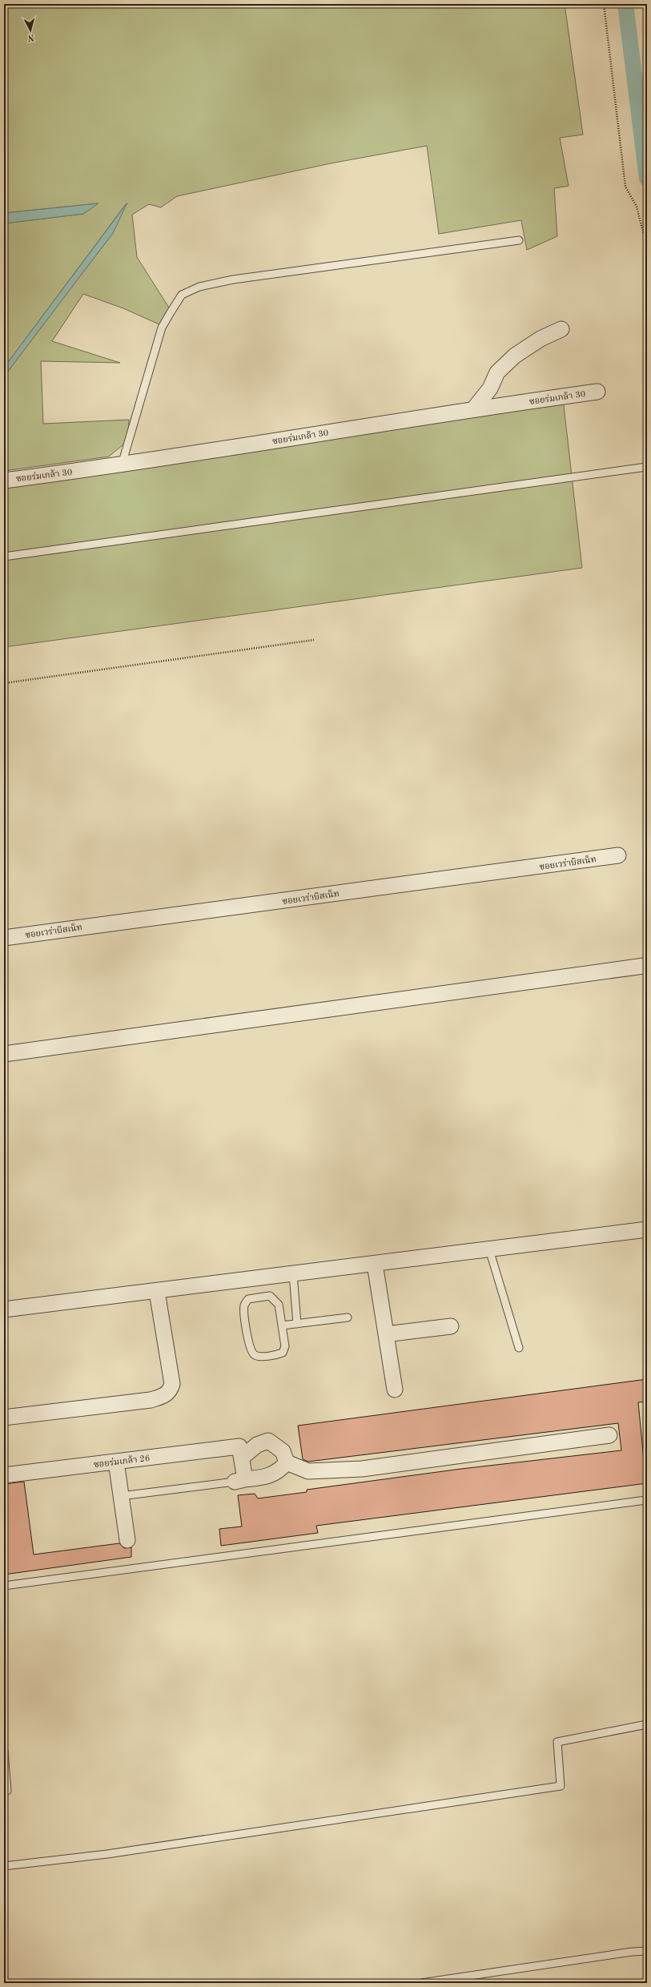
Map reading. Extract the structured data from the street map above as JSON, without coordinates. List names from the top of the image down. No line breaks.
{"streets":{"street":["ซอยร่มเกล้า 30","ซอยเวร่าบิสเน็ท","ซอยร่มเกล้า 26"]},"north":"bottom"}
